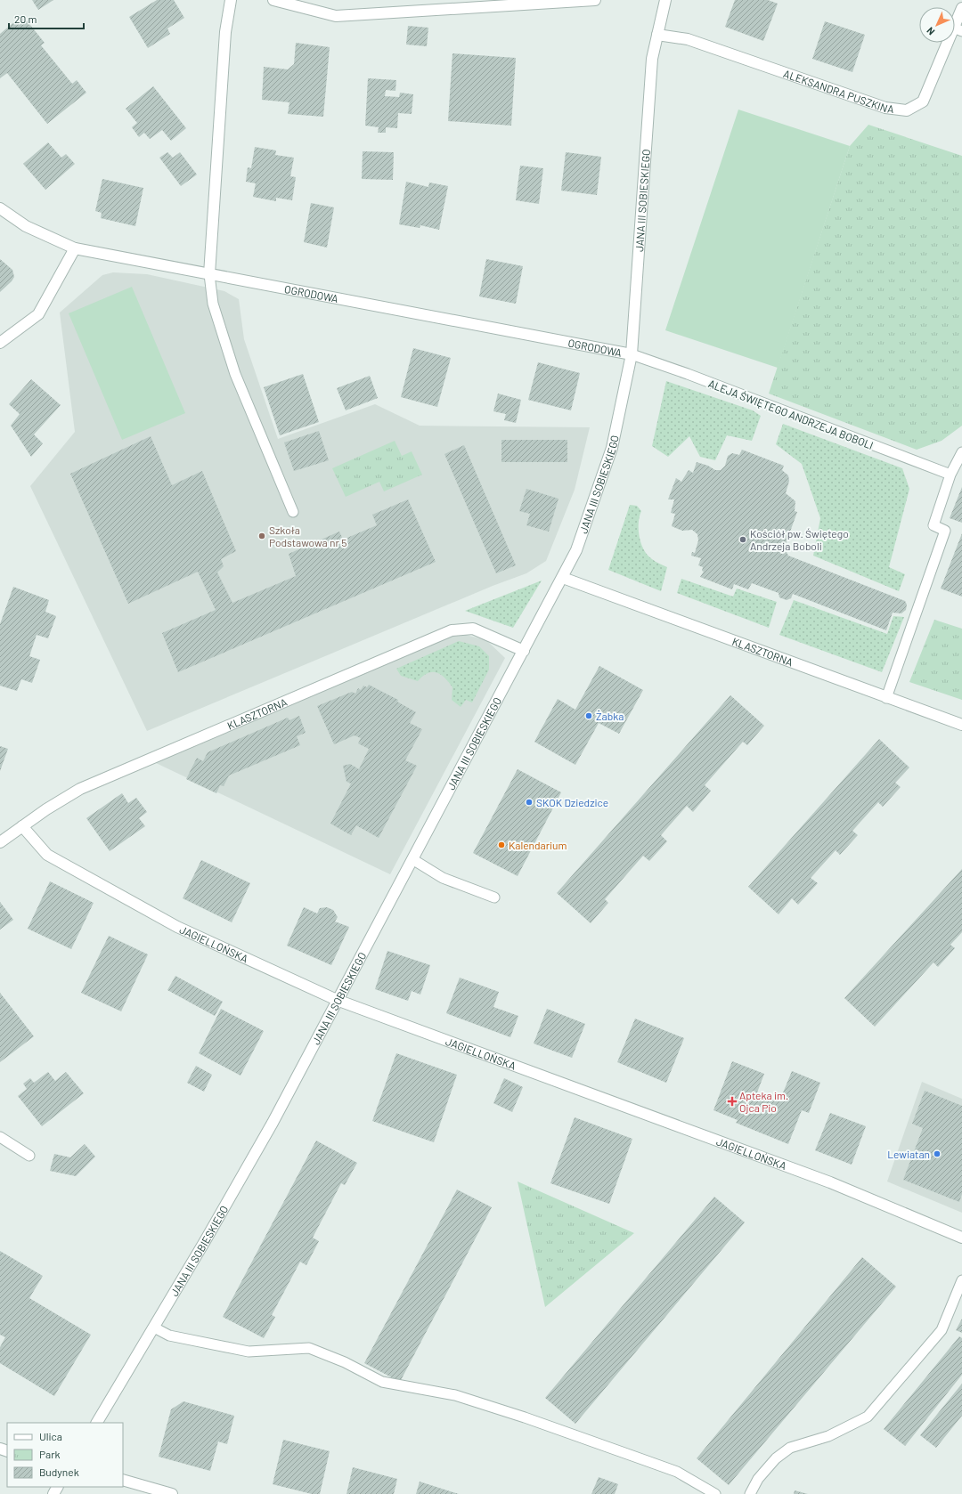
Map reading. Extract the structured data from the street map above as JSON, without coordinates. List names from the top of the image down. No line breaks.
{"streets":{"street":["ALEKSANDRA PUSZKINA","JANA III SOBIESKIEGO","OGRODOWA","KLASZTORNA","JAGIELLOŃSKA"],"lane":["ALEJA ŚWIĘTEGO ANDRZEJA BOBOLI"]},"crossings":[["ALEKSANDRA PUSZKINA","JANA III SOBIESKIEGO"],["JANA III SOBIESKIEGO","OGRODOWA"],["JANA III SOBIESKIEGO","ALEJA ŚWIĘTEGO ANDRZEJA BOBOLI"],["JANA III SOBIESKIEGO","KLASZTORNA"],["JANA III SOBIESKIEGO","JAGIELLOŃSKA"],["OGRODOWA","ALEJA ŚWIĘTEGO ANDRZEJA BOBOLI"],["KLASZTORNA","JAGIELLOŃSKA"]],"places":{"other":["Szkoła Podstawowa nr 5","Kościół pw. Świętego Andrzeja Boboli","Żabka","SKOK Dziedzice","Kalendarium","Lewiatan"],"health":["Apteka im. Ojca Pio"]},"legend":["Ulica","Park","Budynek"],"scale_bar":"20 m","north":"bottom left"}
